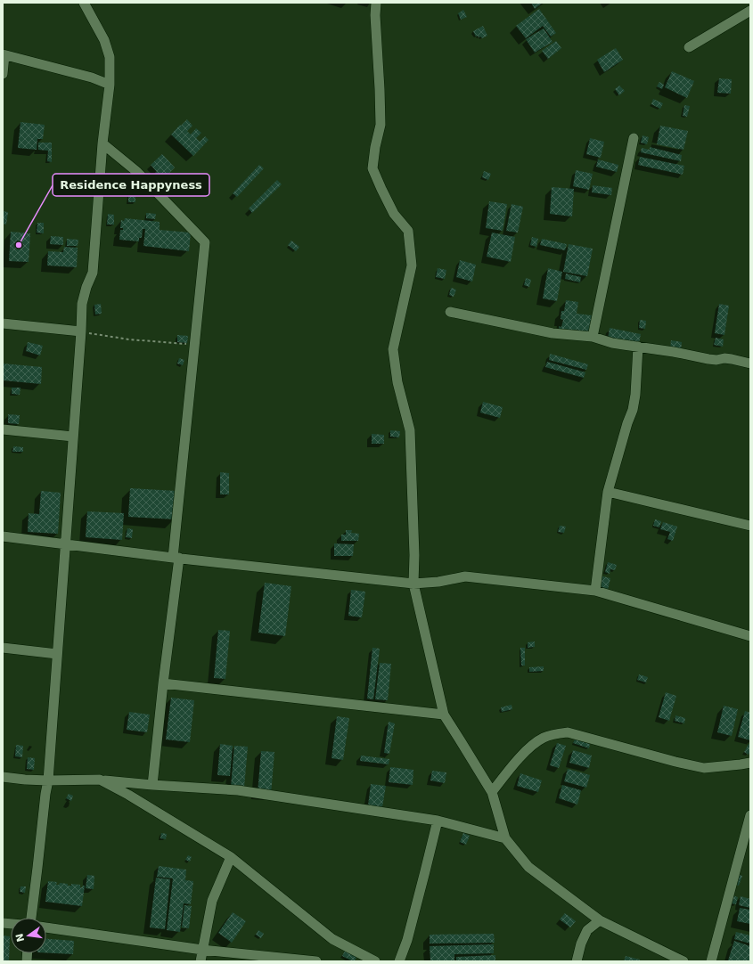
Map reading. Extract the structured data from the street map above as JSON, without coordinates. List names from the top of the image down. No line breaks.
{"places":["Residence Happyness"],"north":"left"}
